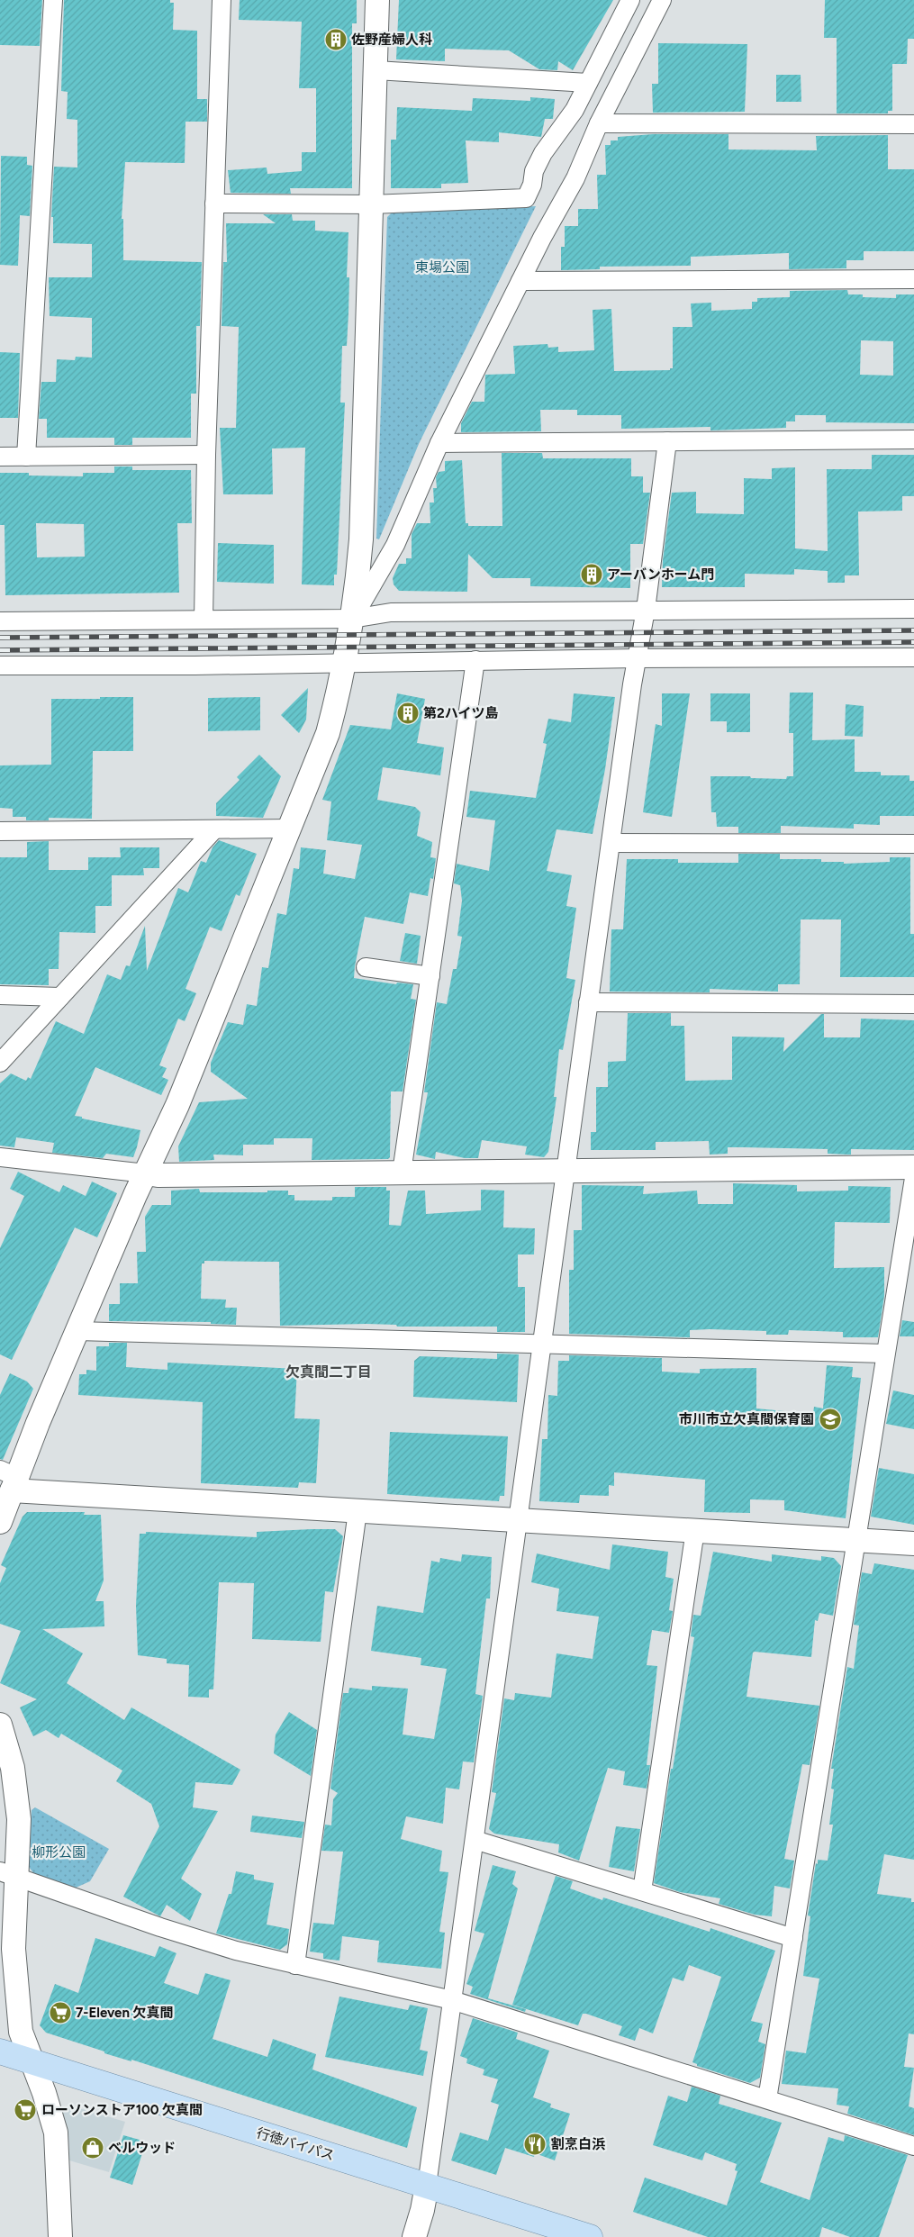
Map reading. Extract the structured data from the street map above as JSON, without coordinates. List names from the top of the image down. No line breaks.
{"streets":{"main road":["行徳バイパス"]},"districts":["欠真間二丁目"],"parks":["東場公園","柳形公園"],"places":{"building":["佐野産婦人科","アーバンホーム門","第2ハイツ島"],"school or university":["市川市立欠真間保育園"],"supermarket":["7-Eleven 欠真間","ローソンストア100 欠真間"],"restaurant":["割烹白浜"],"shop":["ベルウッド"]}}
